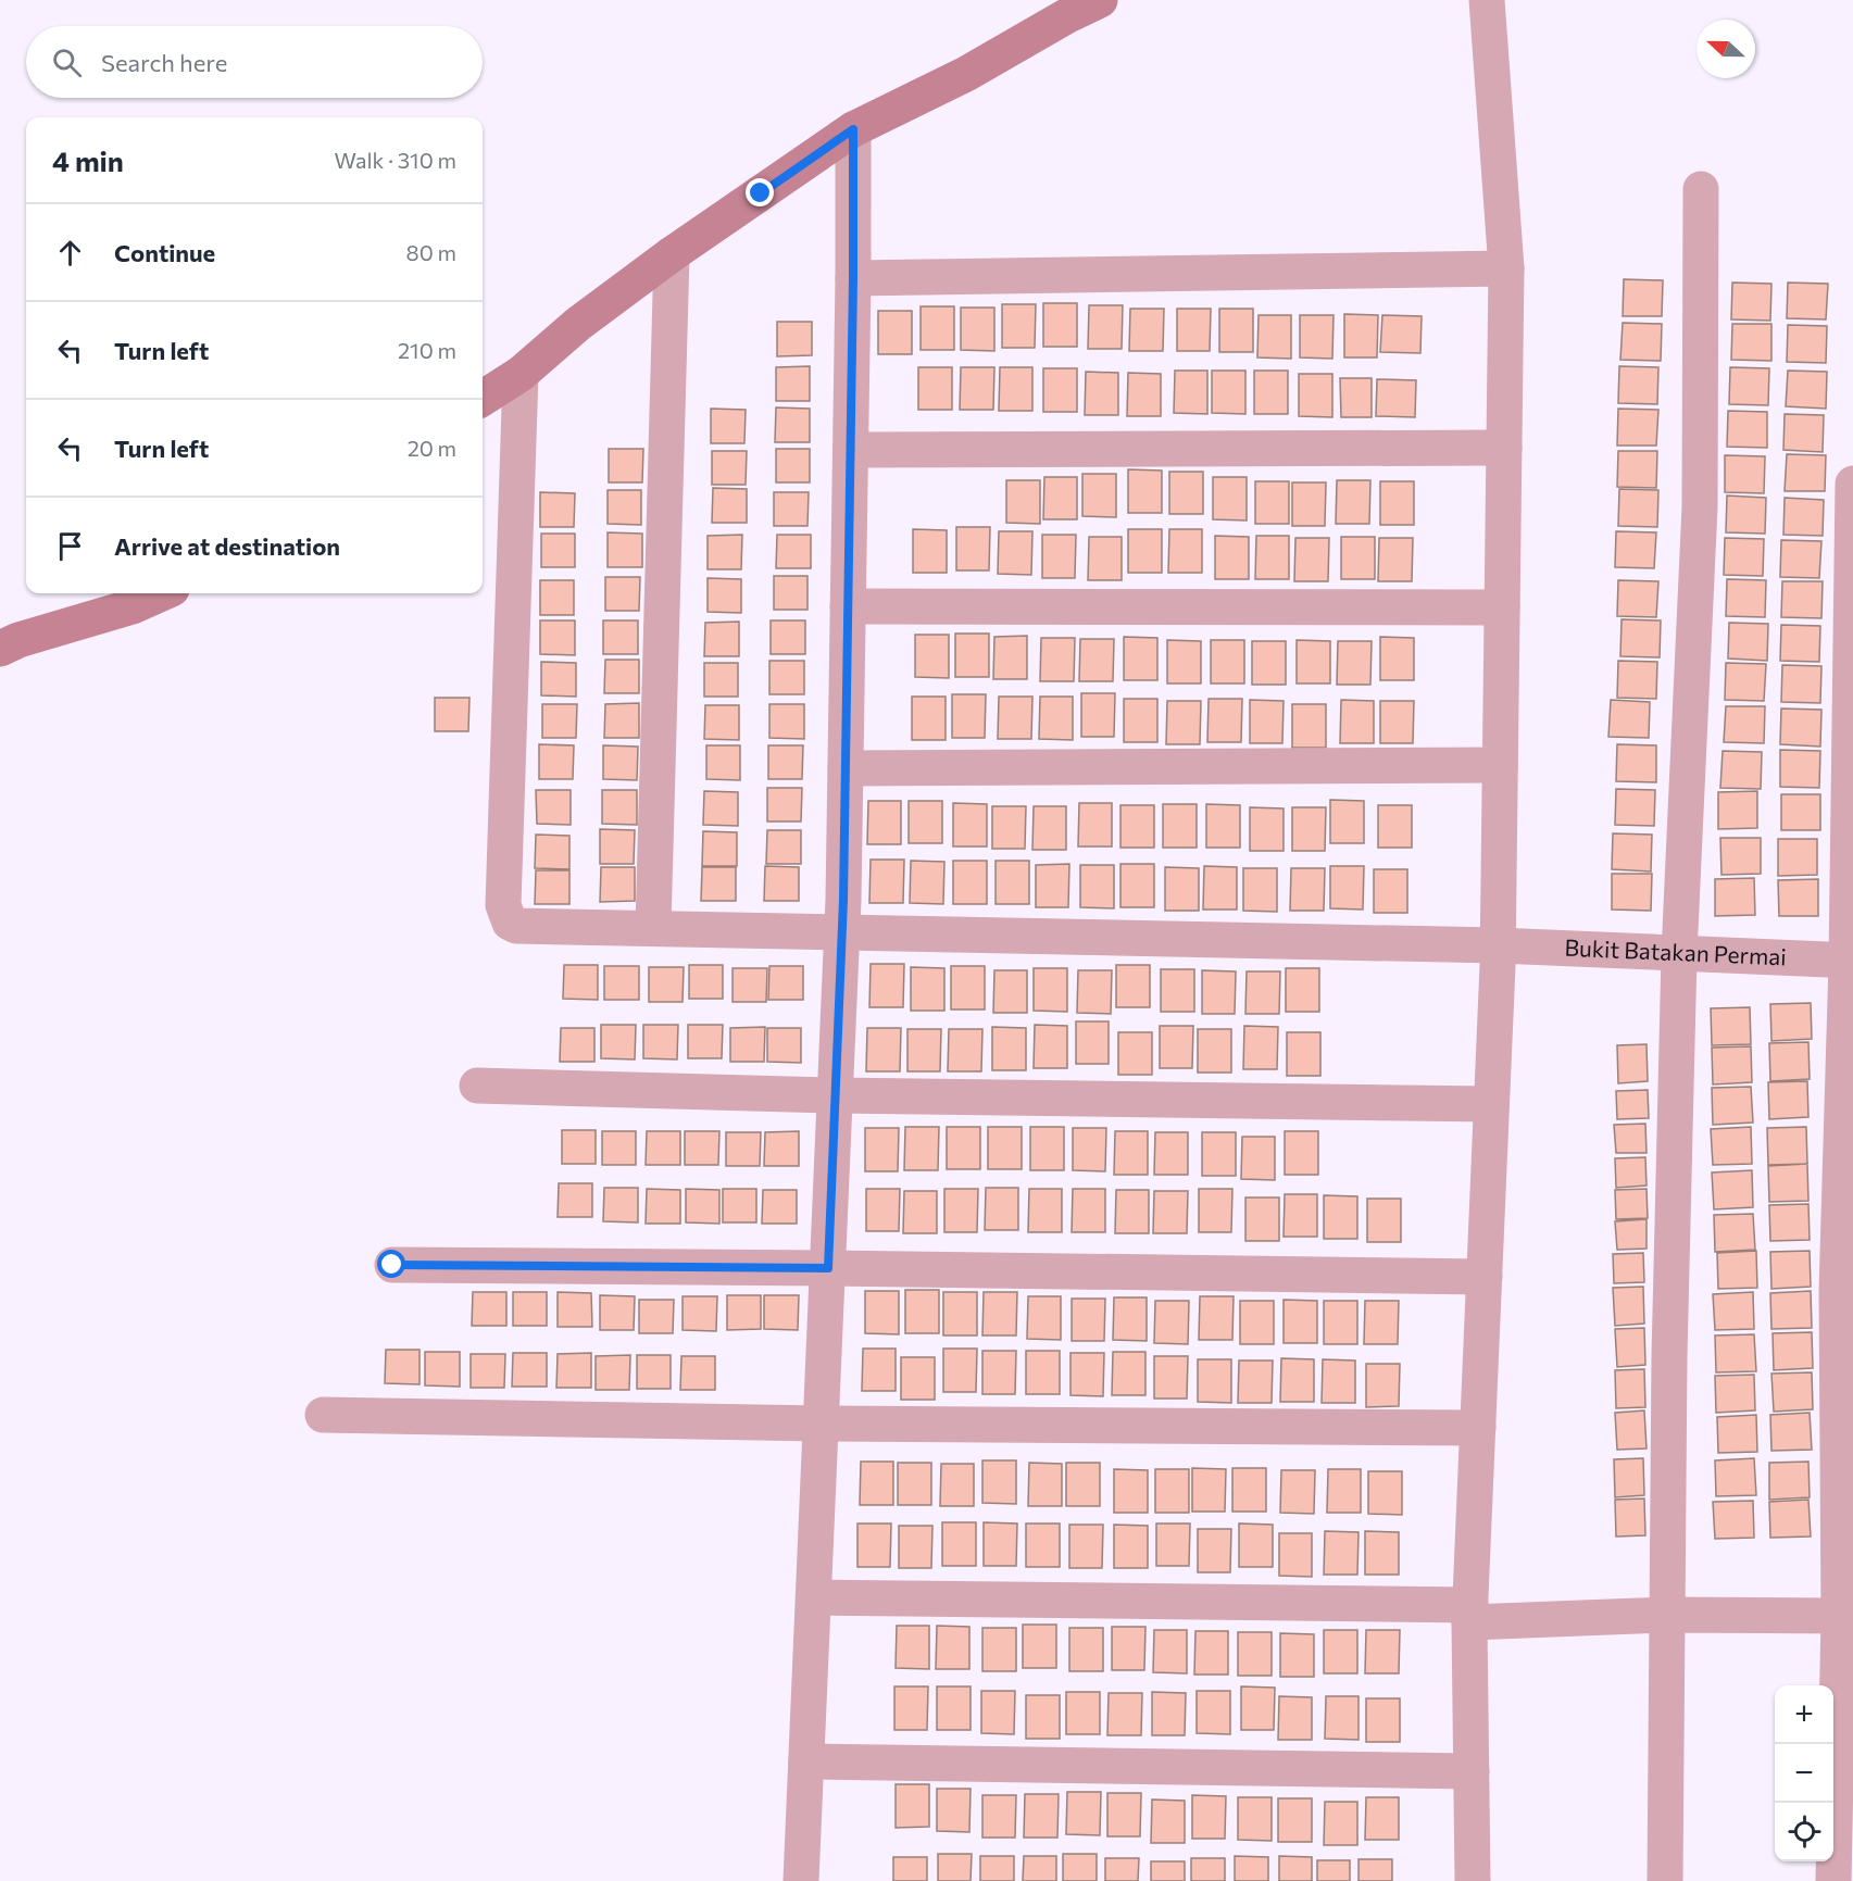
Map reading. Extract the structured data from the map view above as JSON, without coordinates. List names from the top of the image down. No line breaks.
{"streets":{"street":["Bukit Batakan Permai"]},"north":"left","page":{"search":"Search here","heading":["4 min","Walk · 310 m"],"list":[["Continue","80 m"],["Turn left","210 m"],["Turn left","20 m"],"Arrive at destination"],"map_buttons":["+","−"]}}
